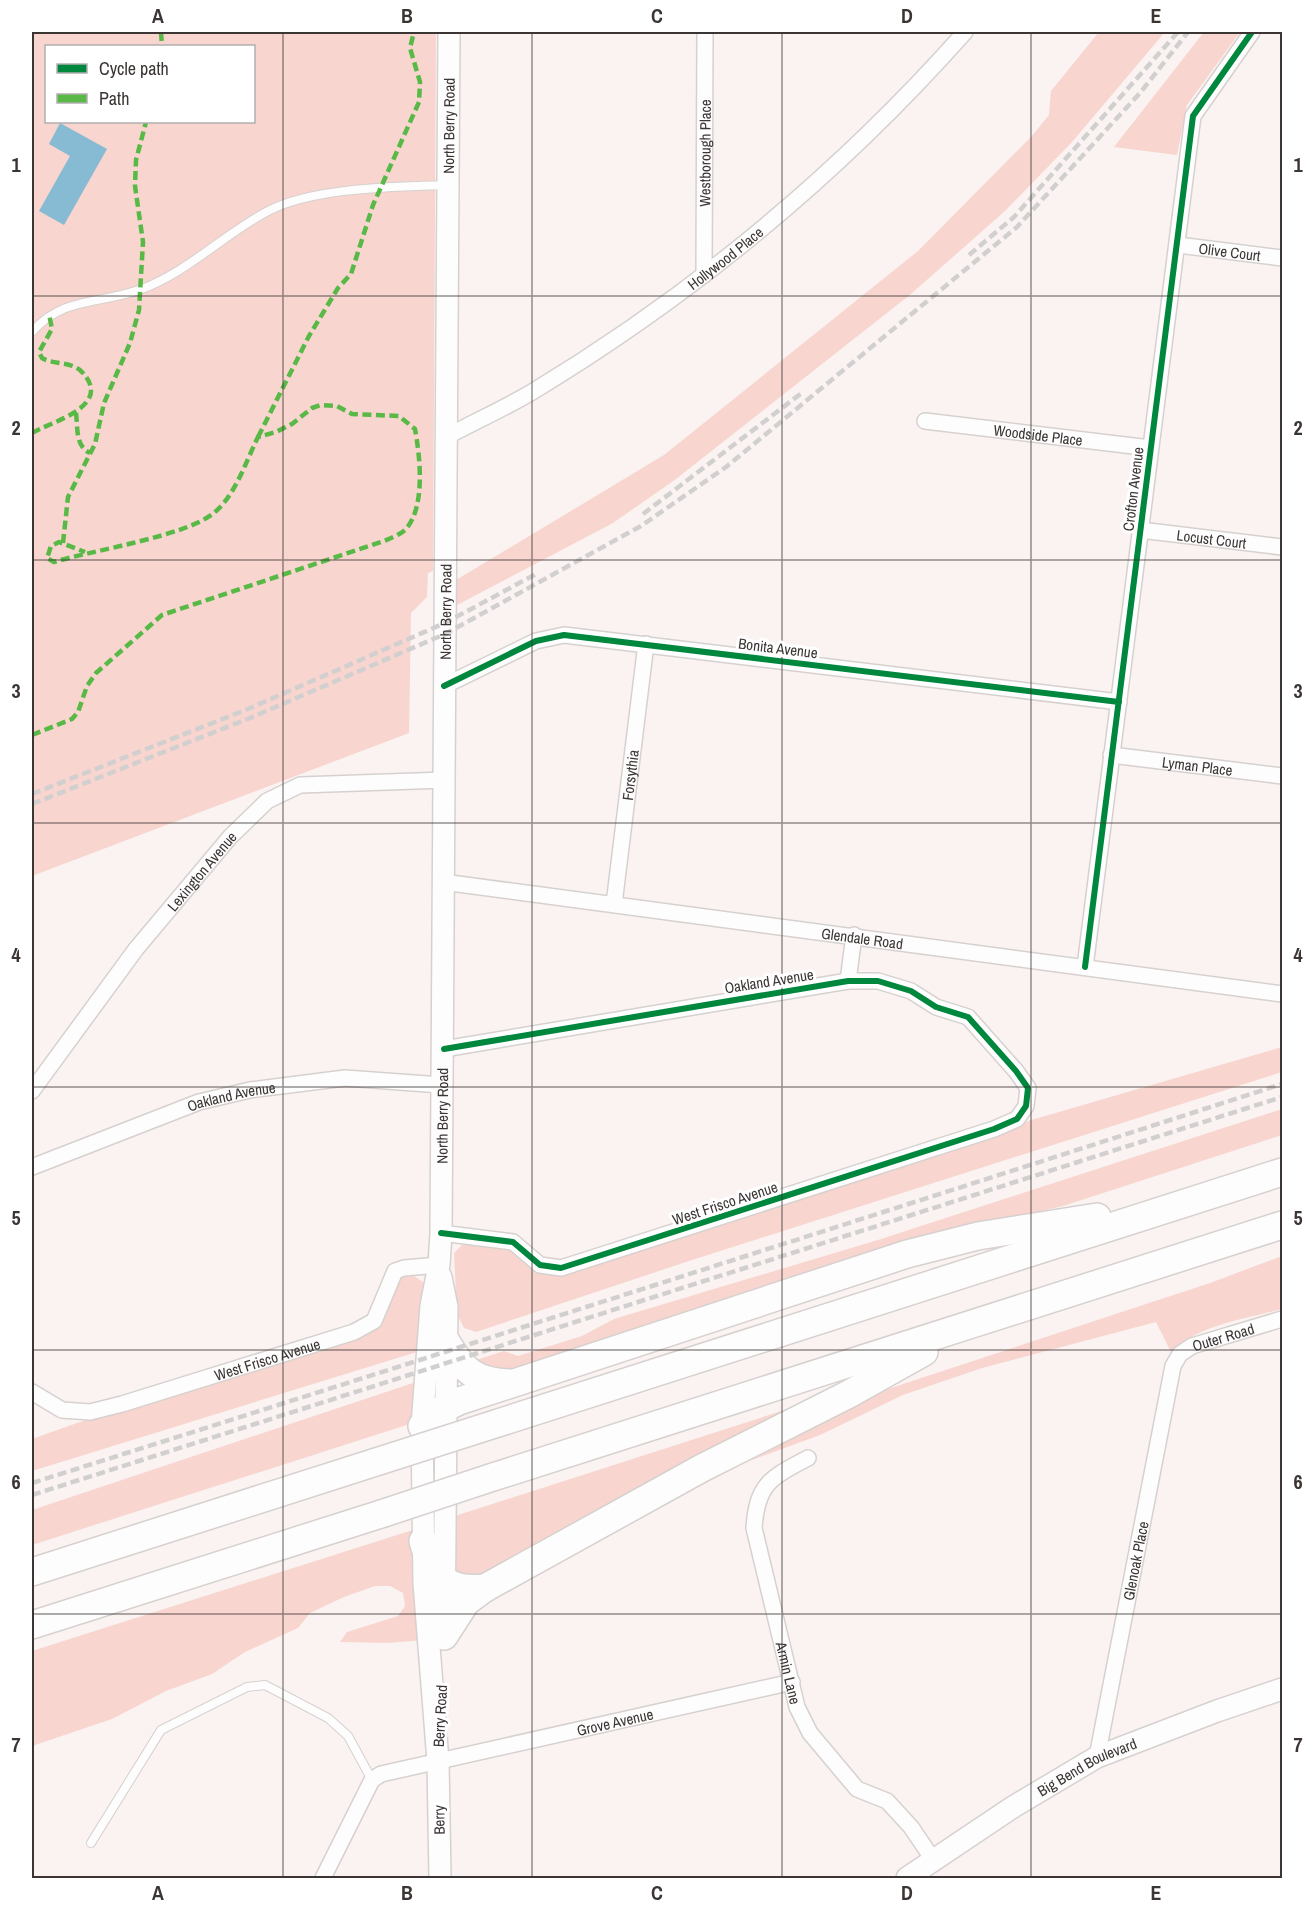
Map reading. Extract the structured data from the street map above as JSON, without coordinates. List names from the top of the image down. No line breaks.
{"streets":{"main road":["North Berry Road","Berry Road","Big Bend Boulevard","Berry"],"street":["Westborough Place","Olive Court","Hollywood Place","Woodside Place","Crofton Avenue","Locust Court","Bonita Avenue","Lyman Place","Forsythia","Lexington Avenue","Glendale Road","Oakland Avenue","West Frisco Avenue","Outer Road","Glenoak Place","Armin Lane","Grove Avenue"]},"crossings":[["North Berry Road","Hollywood Place"],["North Berry Road","Bonita Avenue"],["North Berry Road","Lexington Avenue"],["North Berry Road","Glendale Road"],["North Berry Road","Oakland Avenue"],["North Berry Road","West Frisco Avenue"],["North Berry Road","Berry Road"],["Westborough Place","Hollywood Place"],["Olive Court","Crofton Avenue"],["Woodside Place","Crofton Avenue"],["Crofton Avenue","Locust Court"],["Crofton Avenue","Bonita Avenue"],["Crofton Avenue","Lyman Place"],["Crofton Avenue","Glendale Road"],["Bonita Avenue","Forsythia"],["Forsythia","Glendale Road"],["Oakland Avenue","West Frisco Avenue"],["Outer Road","Glenoak Place"],["Glenoak Place","Big Bend Boulevard"],["Armin Lane","Grove Avenue"],["Armin Lane","Big Bend Boulevard"],["Berry Road","Grove Avenue"],["Berry Road","Berry"],["Grove Avenue","Berry"]],"legend":["Cycle path","Path"],"grid":{"columns":["A","B","C","D","E"],"rows":["1","2","3","4","5","6","7"]}}
